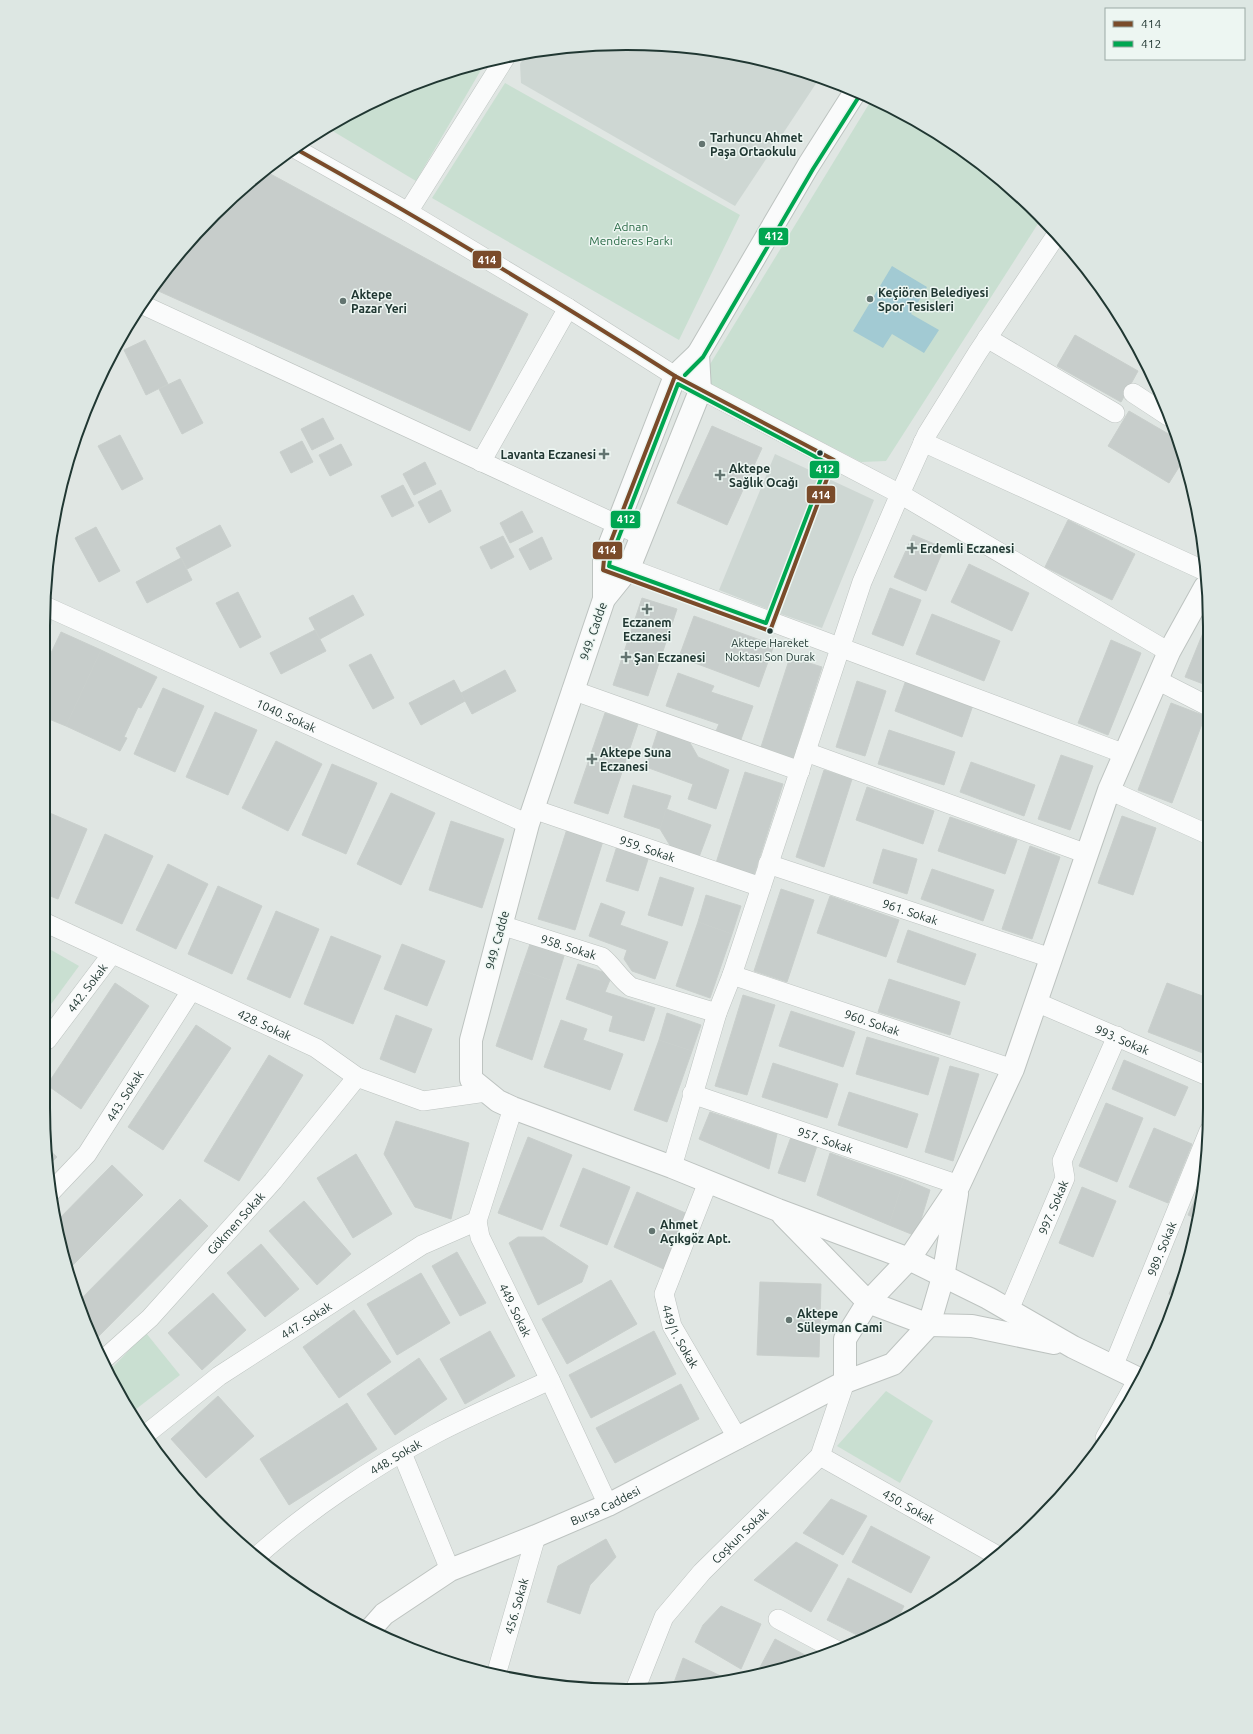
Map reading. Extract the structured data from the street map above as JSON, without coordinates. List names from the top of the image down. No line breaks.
{"streets":{"street":["949. Cadde","1040. Sokak","959. Sokak","961. Sokak","958. Sokak","442. Sokak","960. Sokak","428. Sokak","993. Sokak","443. Sokak","957. Sokak","997. Sokak","Gökmen Sokak","989. Sokak","449. Sokak","447. Sokak","449/1. Sokak","448. Sokak","Bursa Caddesi","450. Sokak","Coşkun Sokak","456. Sokak"]},"crossings":[["949. Cadde","1040. Sokak"],["949. Cadde","959. Sokak"],["949. Cadde","958. Sokak"],["949. Cadde","428. Sokak"],["1040. Sokak","959. Sokak"],["442. Sokak","428. Sokak"],["428. Sokak","443. Sokak"],["428. Sokak","Gökmen Sokak"],["993. Sokak","997. Sokak"],["449. Sokak","447. Sokak"],["449. Sokak","448. Sokak"],["449. Sokak","Bursa Caddesi"],["449/1. Sokak","Bursa Caddesi"],["Bursa Caddesi","Coşkun Sokak"],["Bursa Caddesi","456. Sokak"],["450. Sokak","Coşkun Sokak"]],"parks":["Adnan Menderes Parkı"],"places":{"other":["Tarhuncu Ahmet Paşa Ortaokulu","Keçiören Belediyesi Spor Tesisleri","Aktepe Pazar Yeri","Aktepe Hareket Noktası Son Durak","Ahmet Açıkgöz Apt.","Aktepe Süleyman Cami"],"health":["Lavanta Eczanesi","Aktepe Sağlık Ocağı","Erdemli Eczanesi","Eczanem Eczanesi","Şan Eczanesi","Aktepe Suna Eczanesi"]},"lines":["transit line 412","transit line 414"],"legend":["414","412"]}
